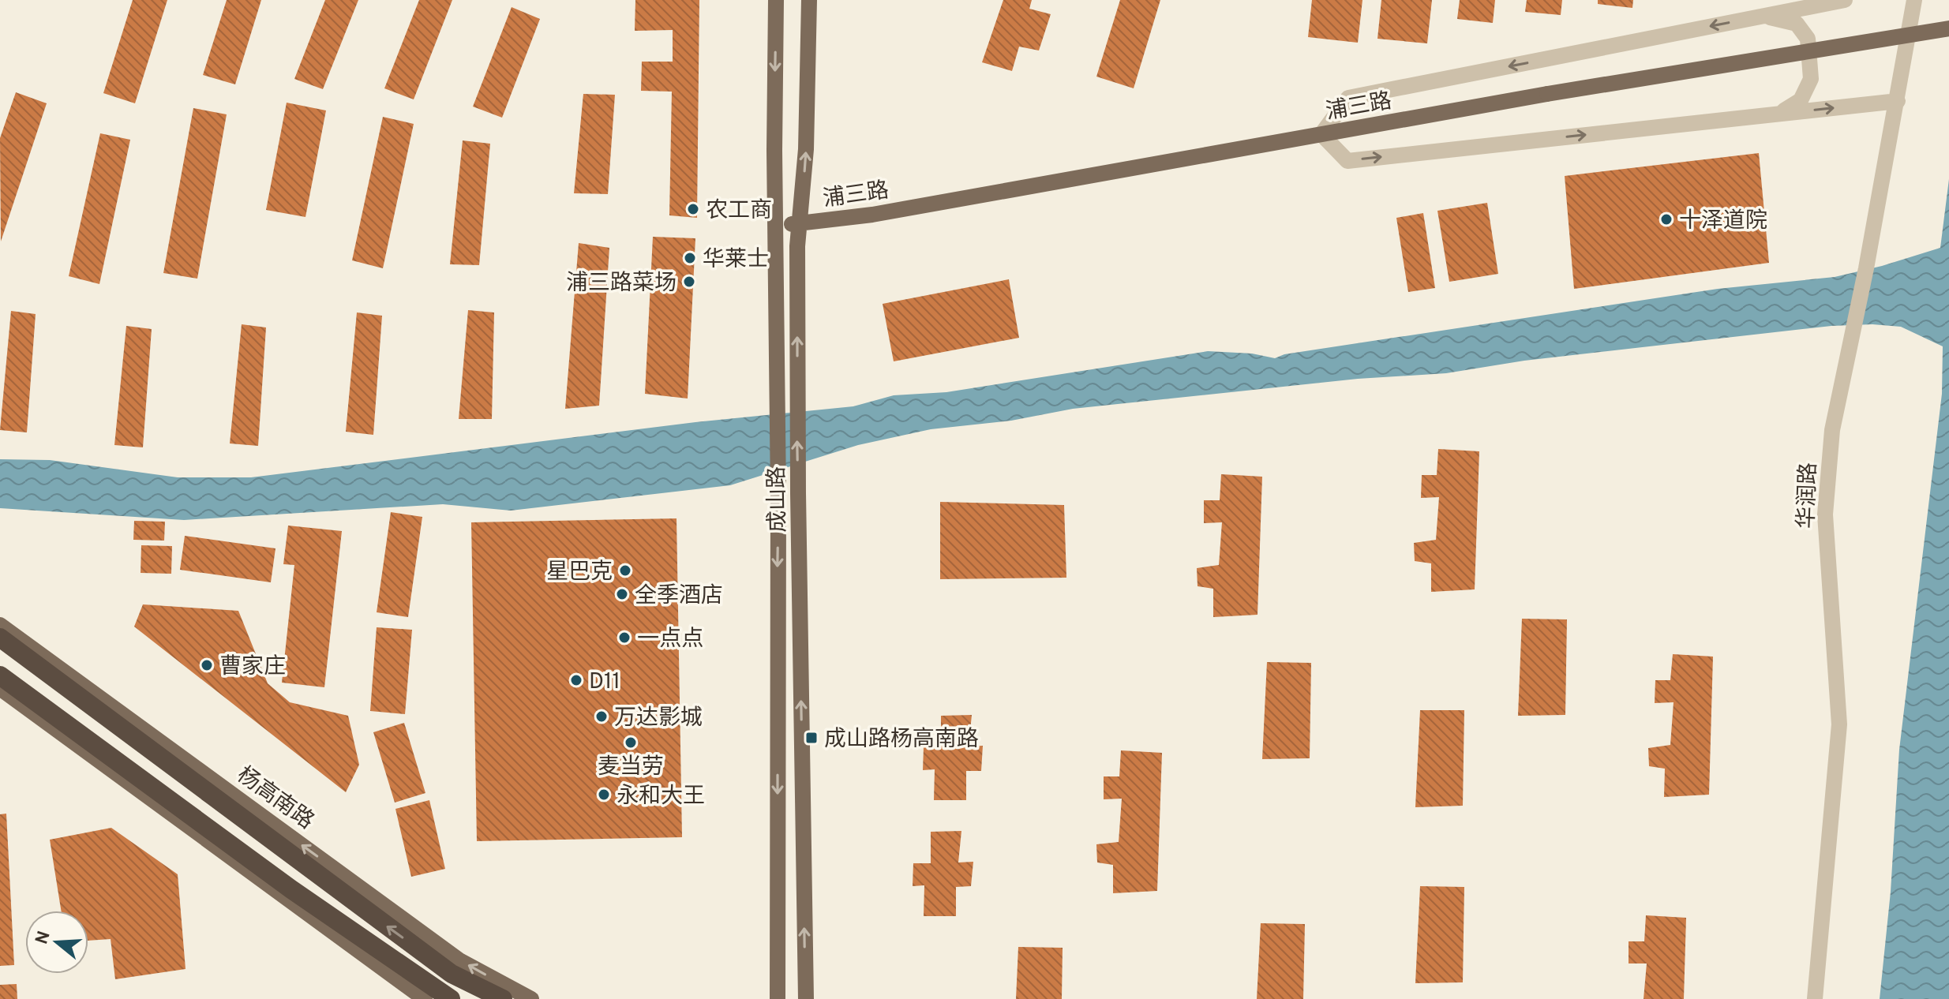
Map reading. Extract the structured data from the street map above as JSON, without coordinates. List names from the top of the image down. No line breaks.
{"streets":{"highway":["杨高南路"],"main road":["浦三路","成山路"],"street":["华润路"]},"crossings":[["浦三路","成山路"]],"places":{"other":["农工商","十泽道院","华莱士","浦三路菜场","星巴克","全季酒店","一点点","曹家庄","D11","万达影城","麦当劳","永和大王"],"transit":["成山路杨高南路"]},"north":"left"}
